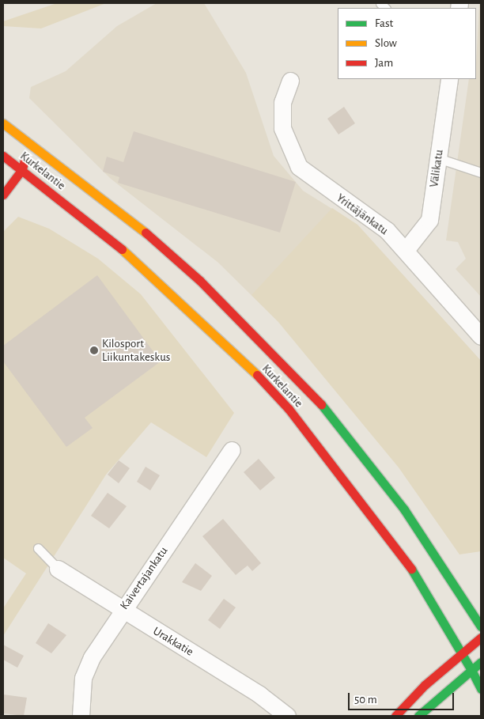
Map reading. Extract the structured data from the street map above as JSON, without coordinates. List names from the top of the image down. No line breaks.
{"streets":{"main road":["Kurkelantie"],"street":["Välikatu","Yrittäjänkatu","Kaivertajankatu","Urakkatie"]},"crossings":[["Välikatu","Yrittäjänkatu"],["Kaivertajankatu","Urakkatie"]],"places":["Kilosport Liikuntakeskus"],"legend":["Fast","Slow","Jam"],"scale_bar":"50 m"}
